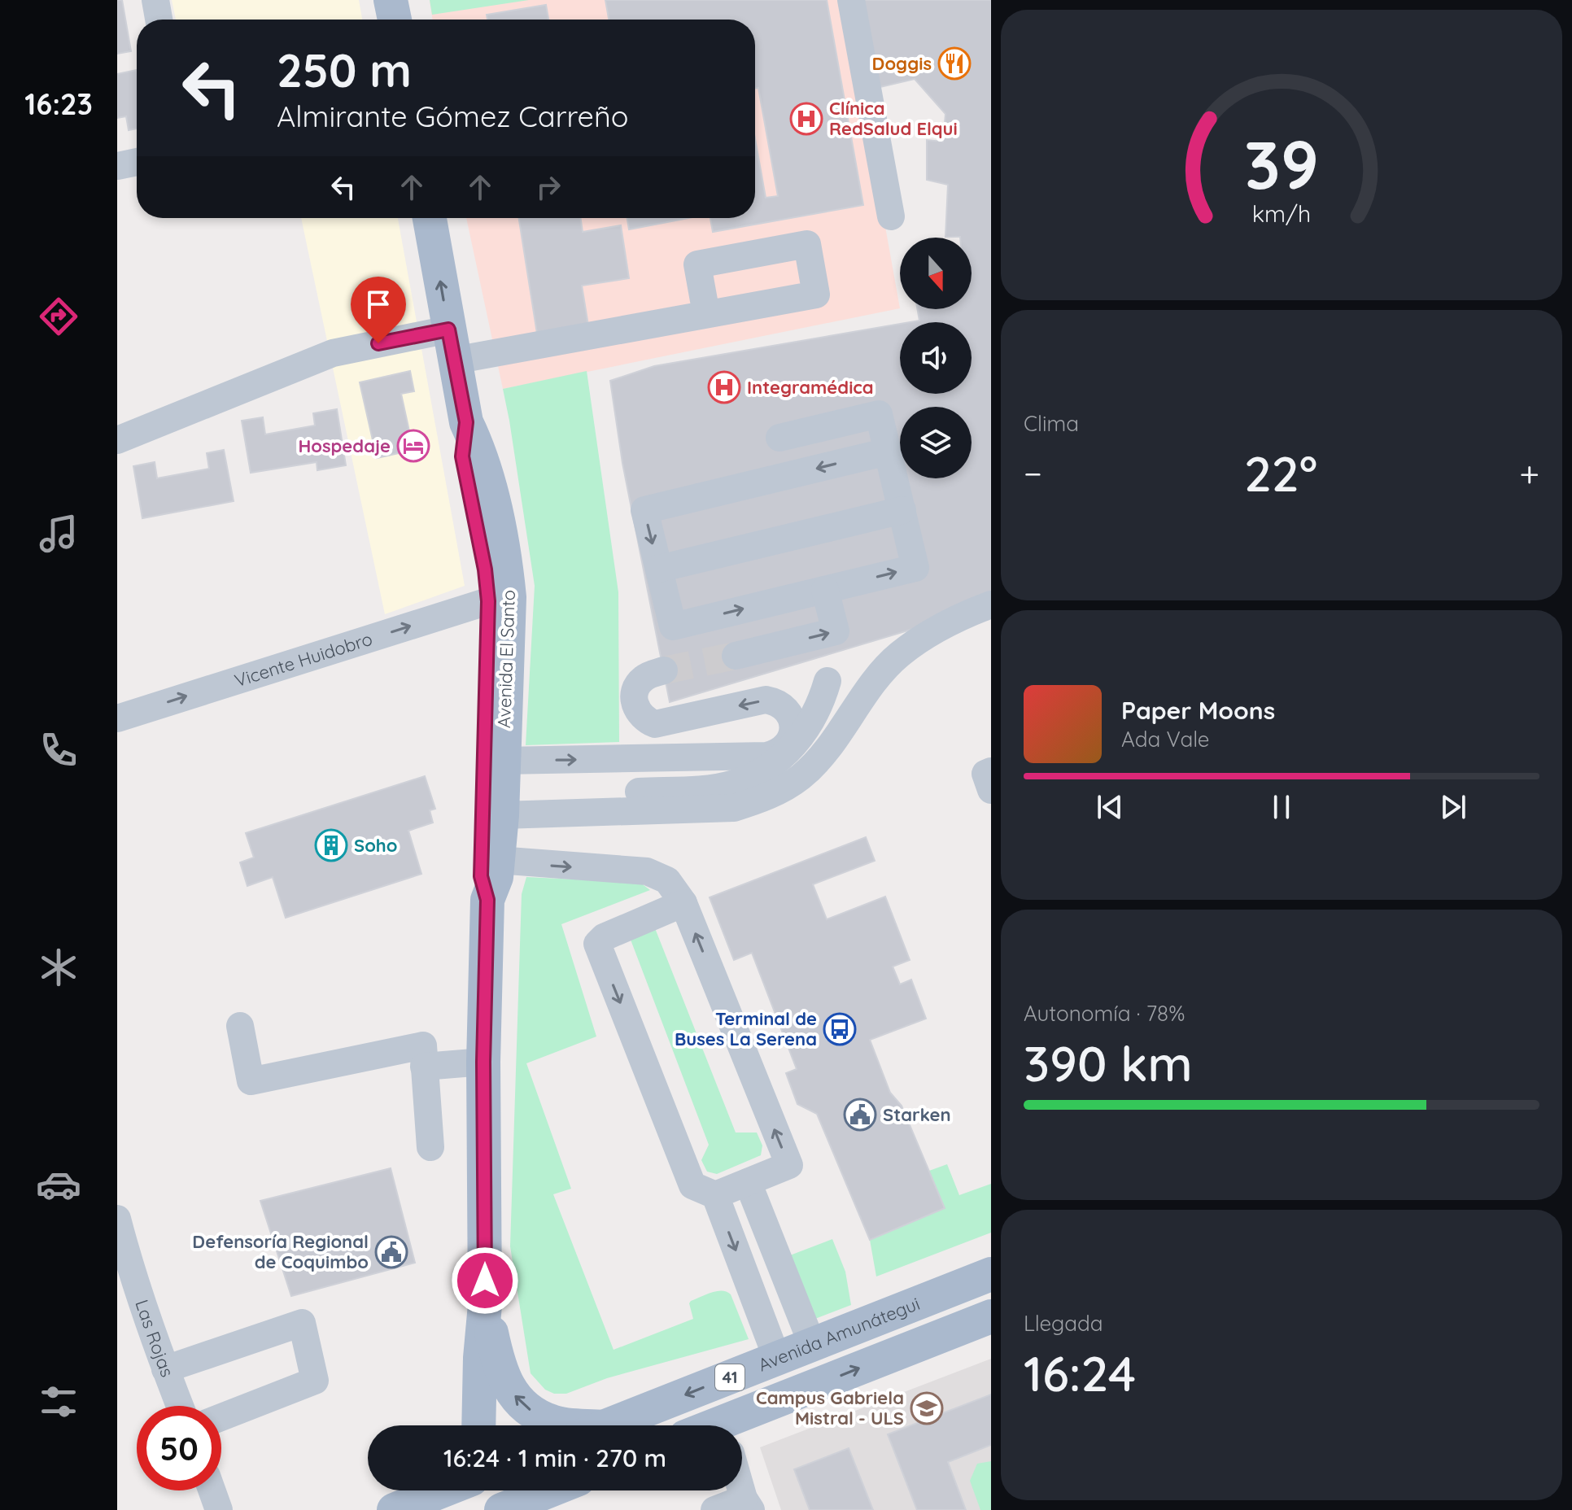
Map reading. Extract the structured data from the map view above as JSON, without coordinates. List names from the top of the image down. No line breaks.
{"streets":{"main road":["Avenida El Santo","Avenida Amunátegui","41"],"street":["Vicente Huidobro","Las Rojas"]},"crossings":[["Avenida El Santo","Vicente Huidobro"]],"one_way":["Vicente Huidobro"],"places":{"restaurant":["Doggis"],"hospital":["Clínica RedSalud Elqui","Integramédica"],"hotel":["Hospedaje"],"building":["Soho"],"bus stop":["Terminal de Buses La Serena"],"public building":["Starken","Defensoría Regional de Coquimbo"],"school or university":["Campus Gabriela Mistral - ULS"]},"north":"bottom","page":{"tabs":"16:23","turn":["250 m","Almirante Gómez Carreño"],"tile":["Clima",["Autonomía · 78%","390 km"],["Llegada","16:24"]],"heat":["−","22°","+"],"song":["Paper Moons","Ada Vale"],"limit":"50","trip":"16:24 · 1 min · 270 m","gauge":["39","km/h"]}}
